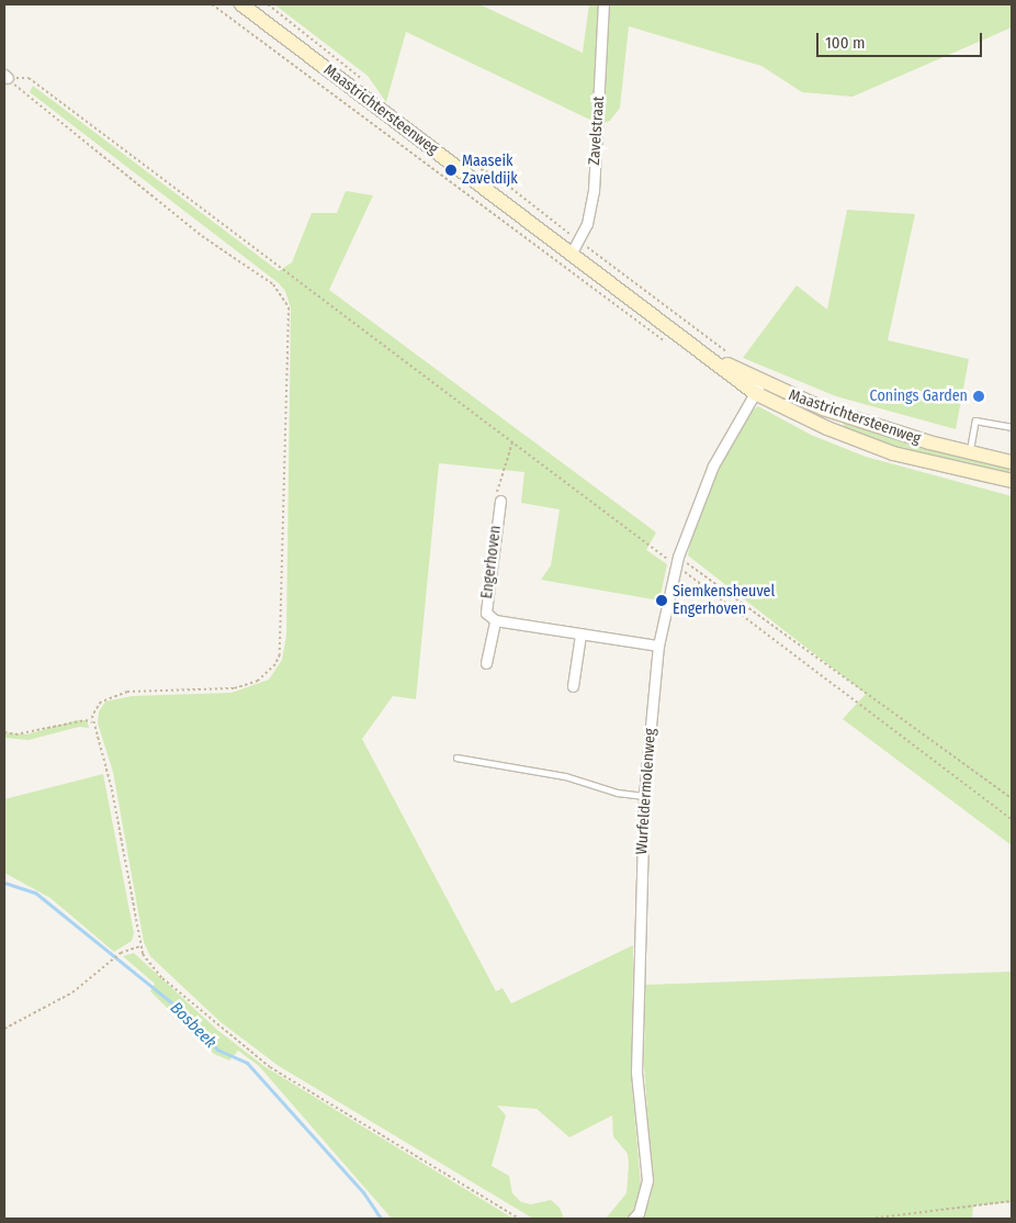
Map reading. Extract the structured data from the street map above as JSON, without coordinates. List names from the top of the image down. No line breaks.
{"streets":{"main road":["Maastrichtersteenweg"],"street":["Zavelstraat","Engerhoven","Wurfeldermolenweg"]},"crossings":[["Maastrichtersteenweg","Zavelstraat"],["Maastrichtersteenweg","Wurfeldermolenweg"],["Engerhoven","Wurfeldermolenweg"]],"water":["Bosbeek"],"places":["Maaseik Zaveldijk","Conings Garden","Siemkensheuvel Engerhoven"],"scale_bar":"100 m"}
